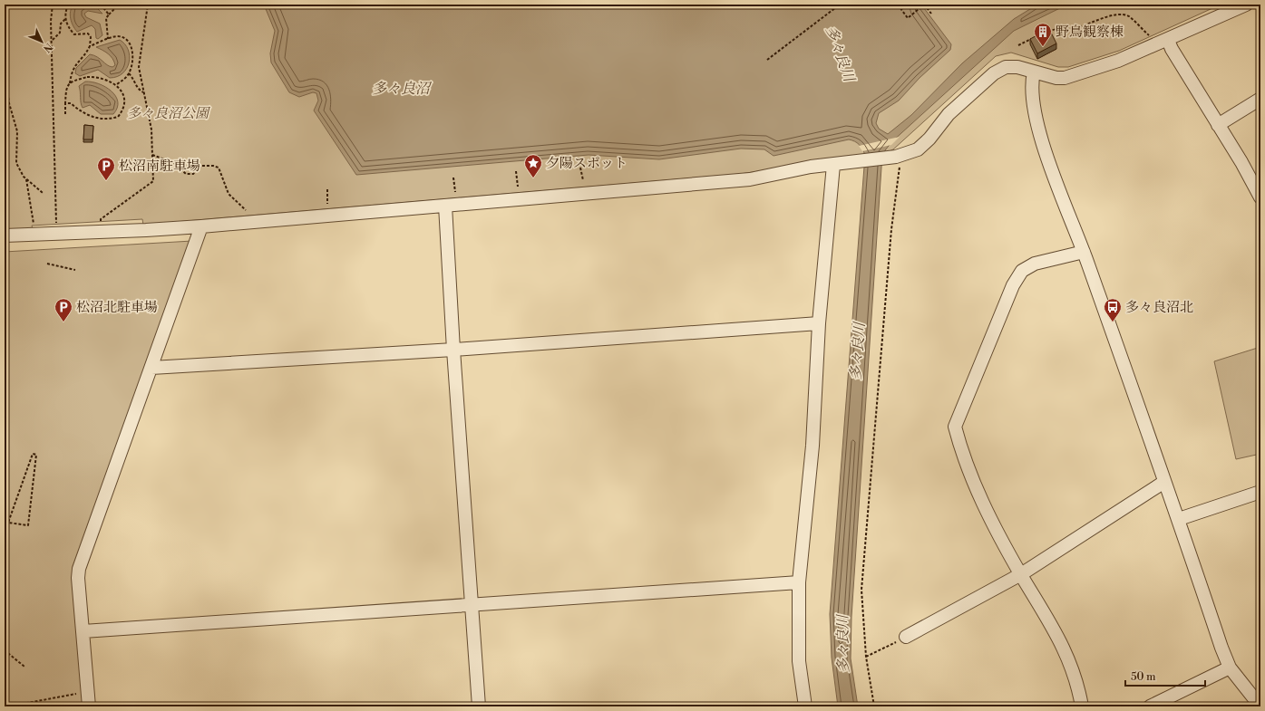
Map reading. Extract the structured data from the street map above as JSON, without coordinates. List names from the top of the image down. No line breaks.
{"water":["多々良川","多々良沼"],"parks":["多々良沼公園"],"places":{"building":["野鳥観察棟"],"place":["夕陽スポット"],"parking":["松沼南駐車場","松沼北駐車場"],"bus stop":["多々良沼北"]},"scale_bar":"50 m","north":"bottom right"}
